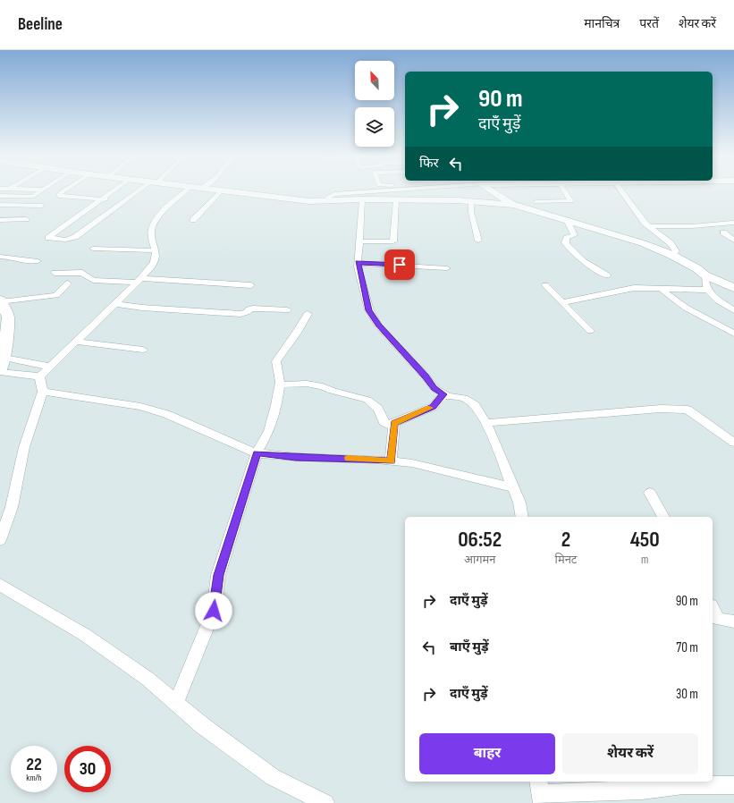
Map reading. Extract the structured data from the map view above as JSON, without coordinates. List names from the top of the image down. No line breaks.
{"north":"top left","page":{"header":"Beeline","nav":["मानचित्र","परतें","शेयर करें"],"turn":["90 m","दाएँ मुड़ें"],"then":"फिर","eta":["06:52","आगमन","2","मिनट","450","m"],"list":[{"name":"दाएँ मुड़ें","value":"90 m"},{"name":"बाएँ मुड़ें","value":"70 m"},{"name":"दाएँ मुड़ें","value":"30 m"}],"buttons":["बाहर","शेयर करें"],"speed":"22 km/h","limit":"30"}}
